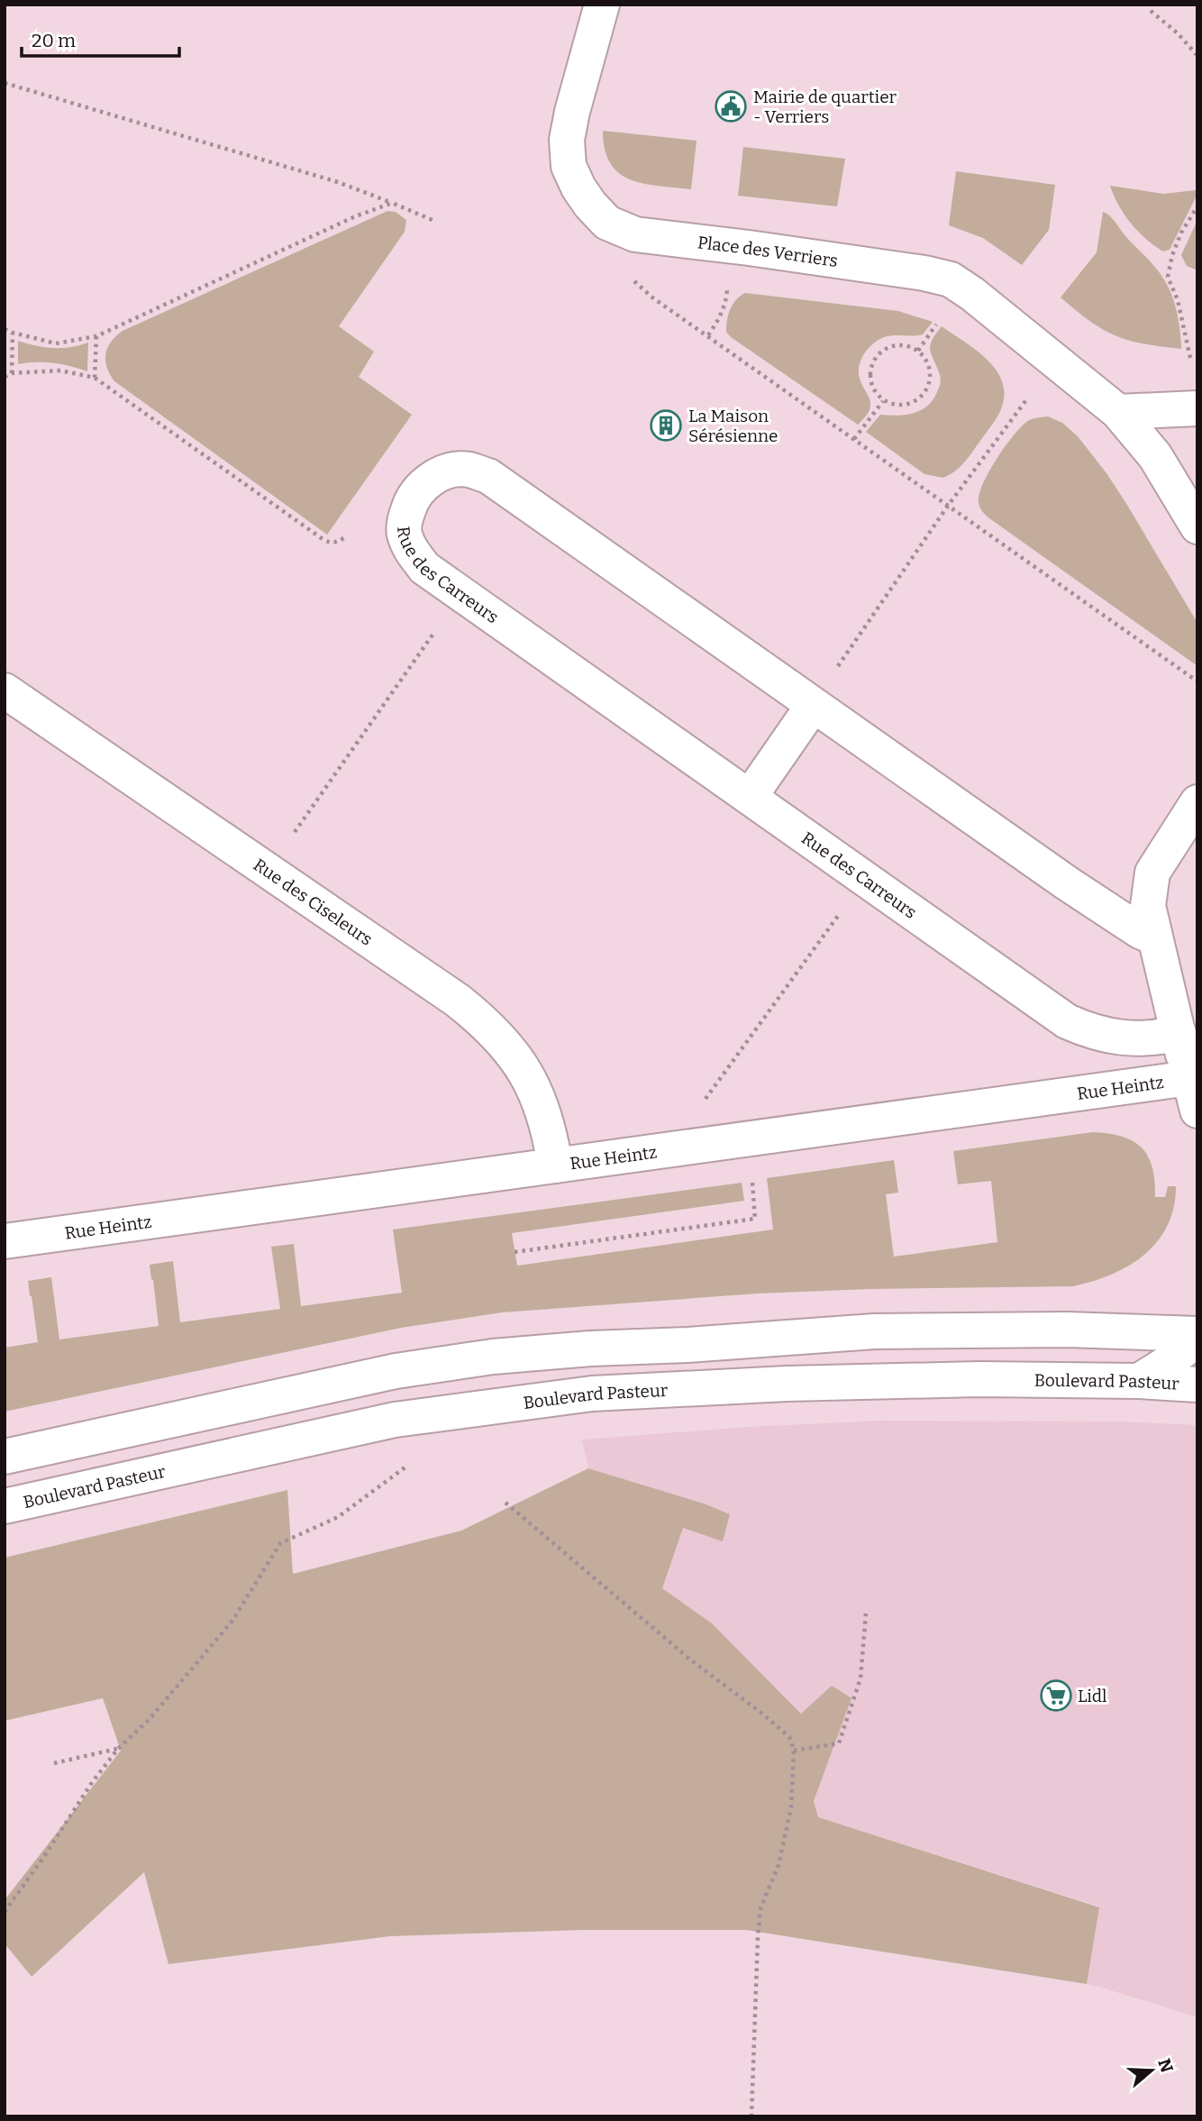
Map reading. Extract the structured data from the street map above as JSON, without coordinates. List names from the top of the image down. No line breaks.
{"streets":{"street":["Place des Verriers","Rue des Carreurs","Rue des Ciseleurs","Rue Heintz","Boulevard Pasteur"]},"crossings":[["Rue des Ciseleurs","Rue Heintz"]],"places":{"public building":["Mairie de quartier - Verriers"],"building":["La Maison Sérésienne"],"supermarket":["Lidl"]},"scale_bar":"20 m","north":"right"}
